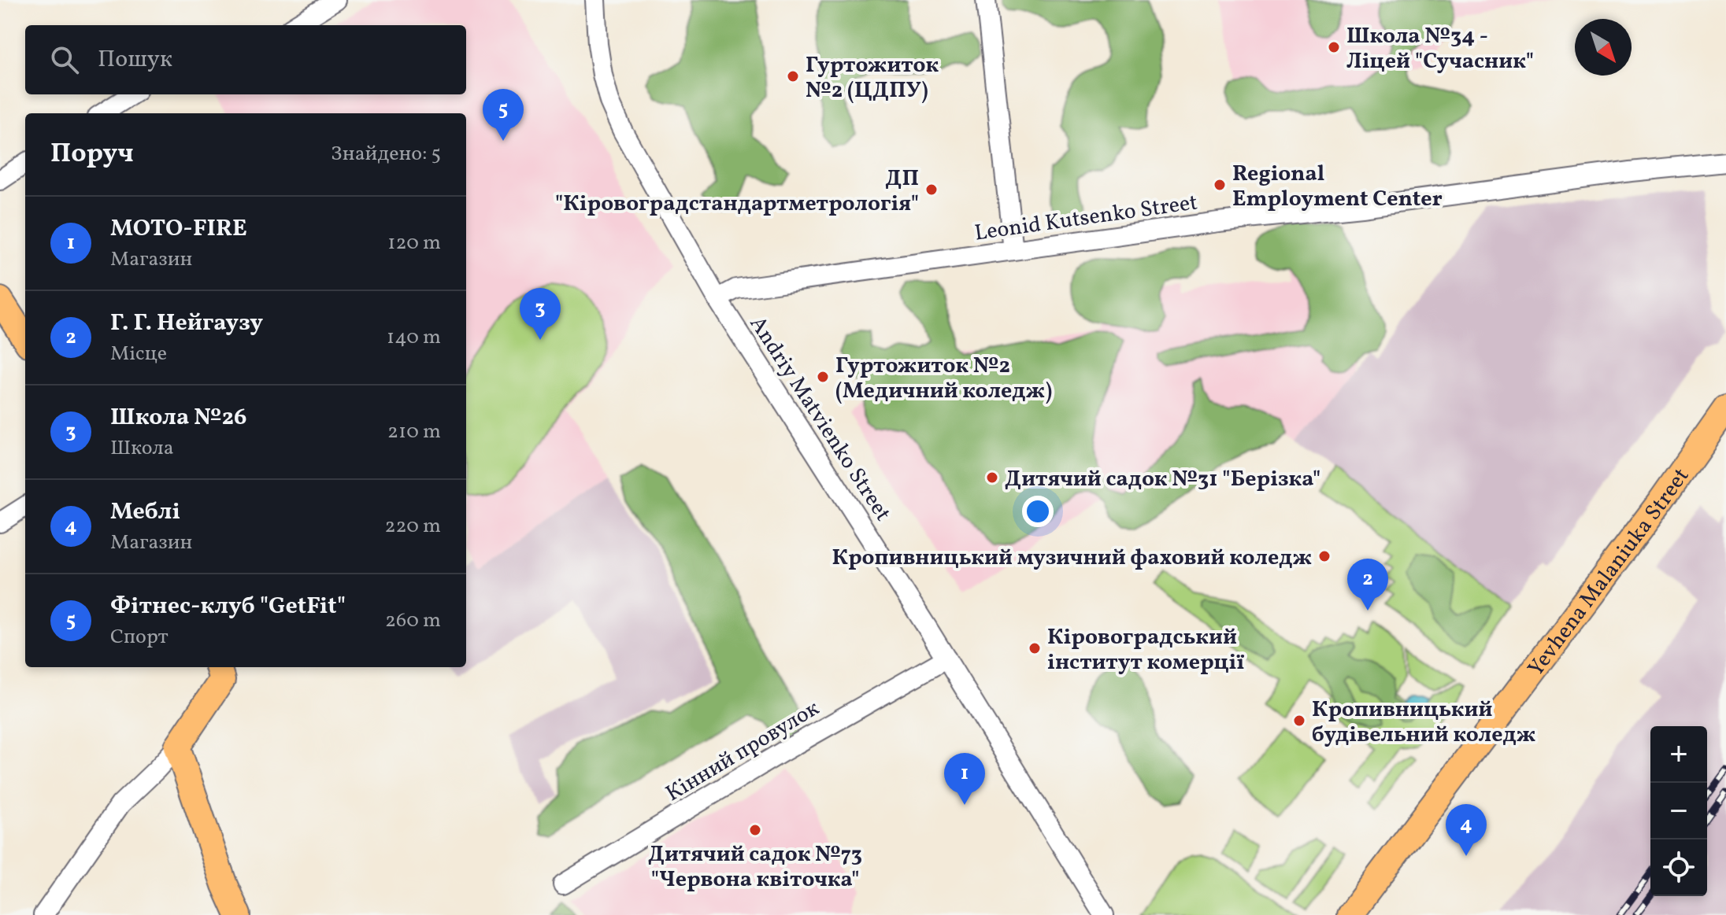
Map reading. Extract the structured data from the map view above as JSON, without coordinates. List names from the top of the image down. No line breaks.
{"streets":{"main road":["Yevhena Malaniuka Street"],"street":["Leonid Kutsenko Street","Andriy Matvienko Street","Кінний провулок"]},"crossings":[["Leonid Kutsenko Street","Andriy Matvienko Street"],["Andriy Matvienko Street","Кінний провулок"]],"places":["Школа №34 - Ліцей \"Сучасник\"","Гуртожиток №2 (ЦДПУ)","Regional Employment Center","ДП \"Кіровоградстандартметрологія\"","Гуртожиток №2 (Медичний коледж)","Дитячий садок №31 \"Берізка\"","Кропивницький музичний фаховий коледж","Кіровоградський інститут комерції","Кропивницький будівельний коледж","Дитячий садок №73 \"Червона квіточка\""],"north":"bottom right","page":{"search":"Пошук","pins":["5","3","2","1","4"],"heading":["Поруч","Знайдено: 5"],"list":[{"mark":"1","name":"МОТО-FIRE","note":"Магазин","value":"120 m"},{"mark":"2","name":"Г. Г. Нейгаузу","note":"Місце","value":"140 m"},{"mark":"3","name":"Школа №26","note":"Школа","value":"210 m"},{"mark":"4","name":"Меблі","note":"Магазин","value":"220 m"},{"mark":"5","name":"Фітнес-клуб \"GetFit\"","note":"Спорт","value":"260 m"}],"map_buttons":["+","−"]}}
